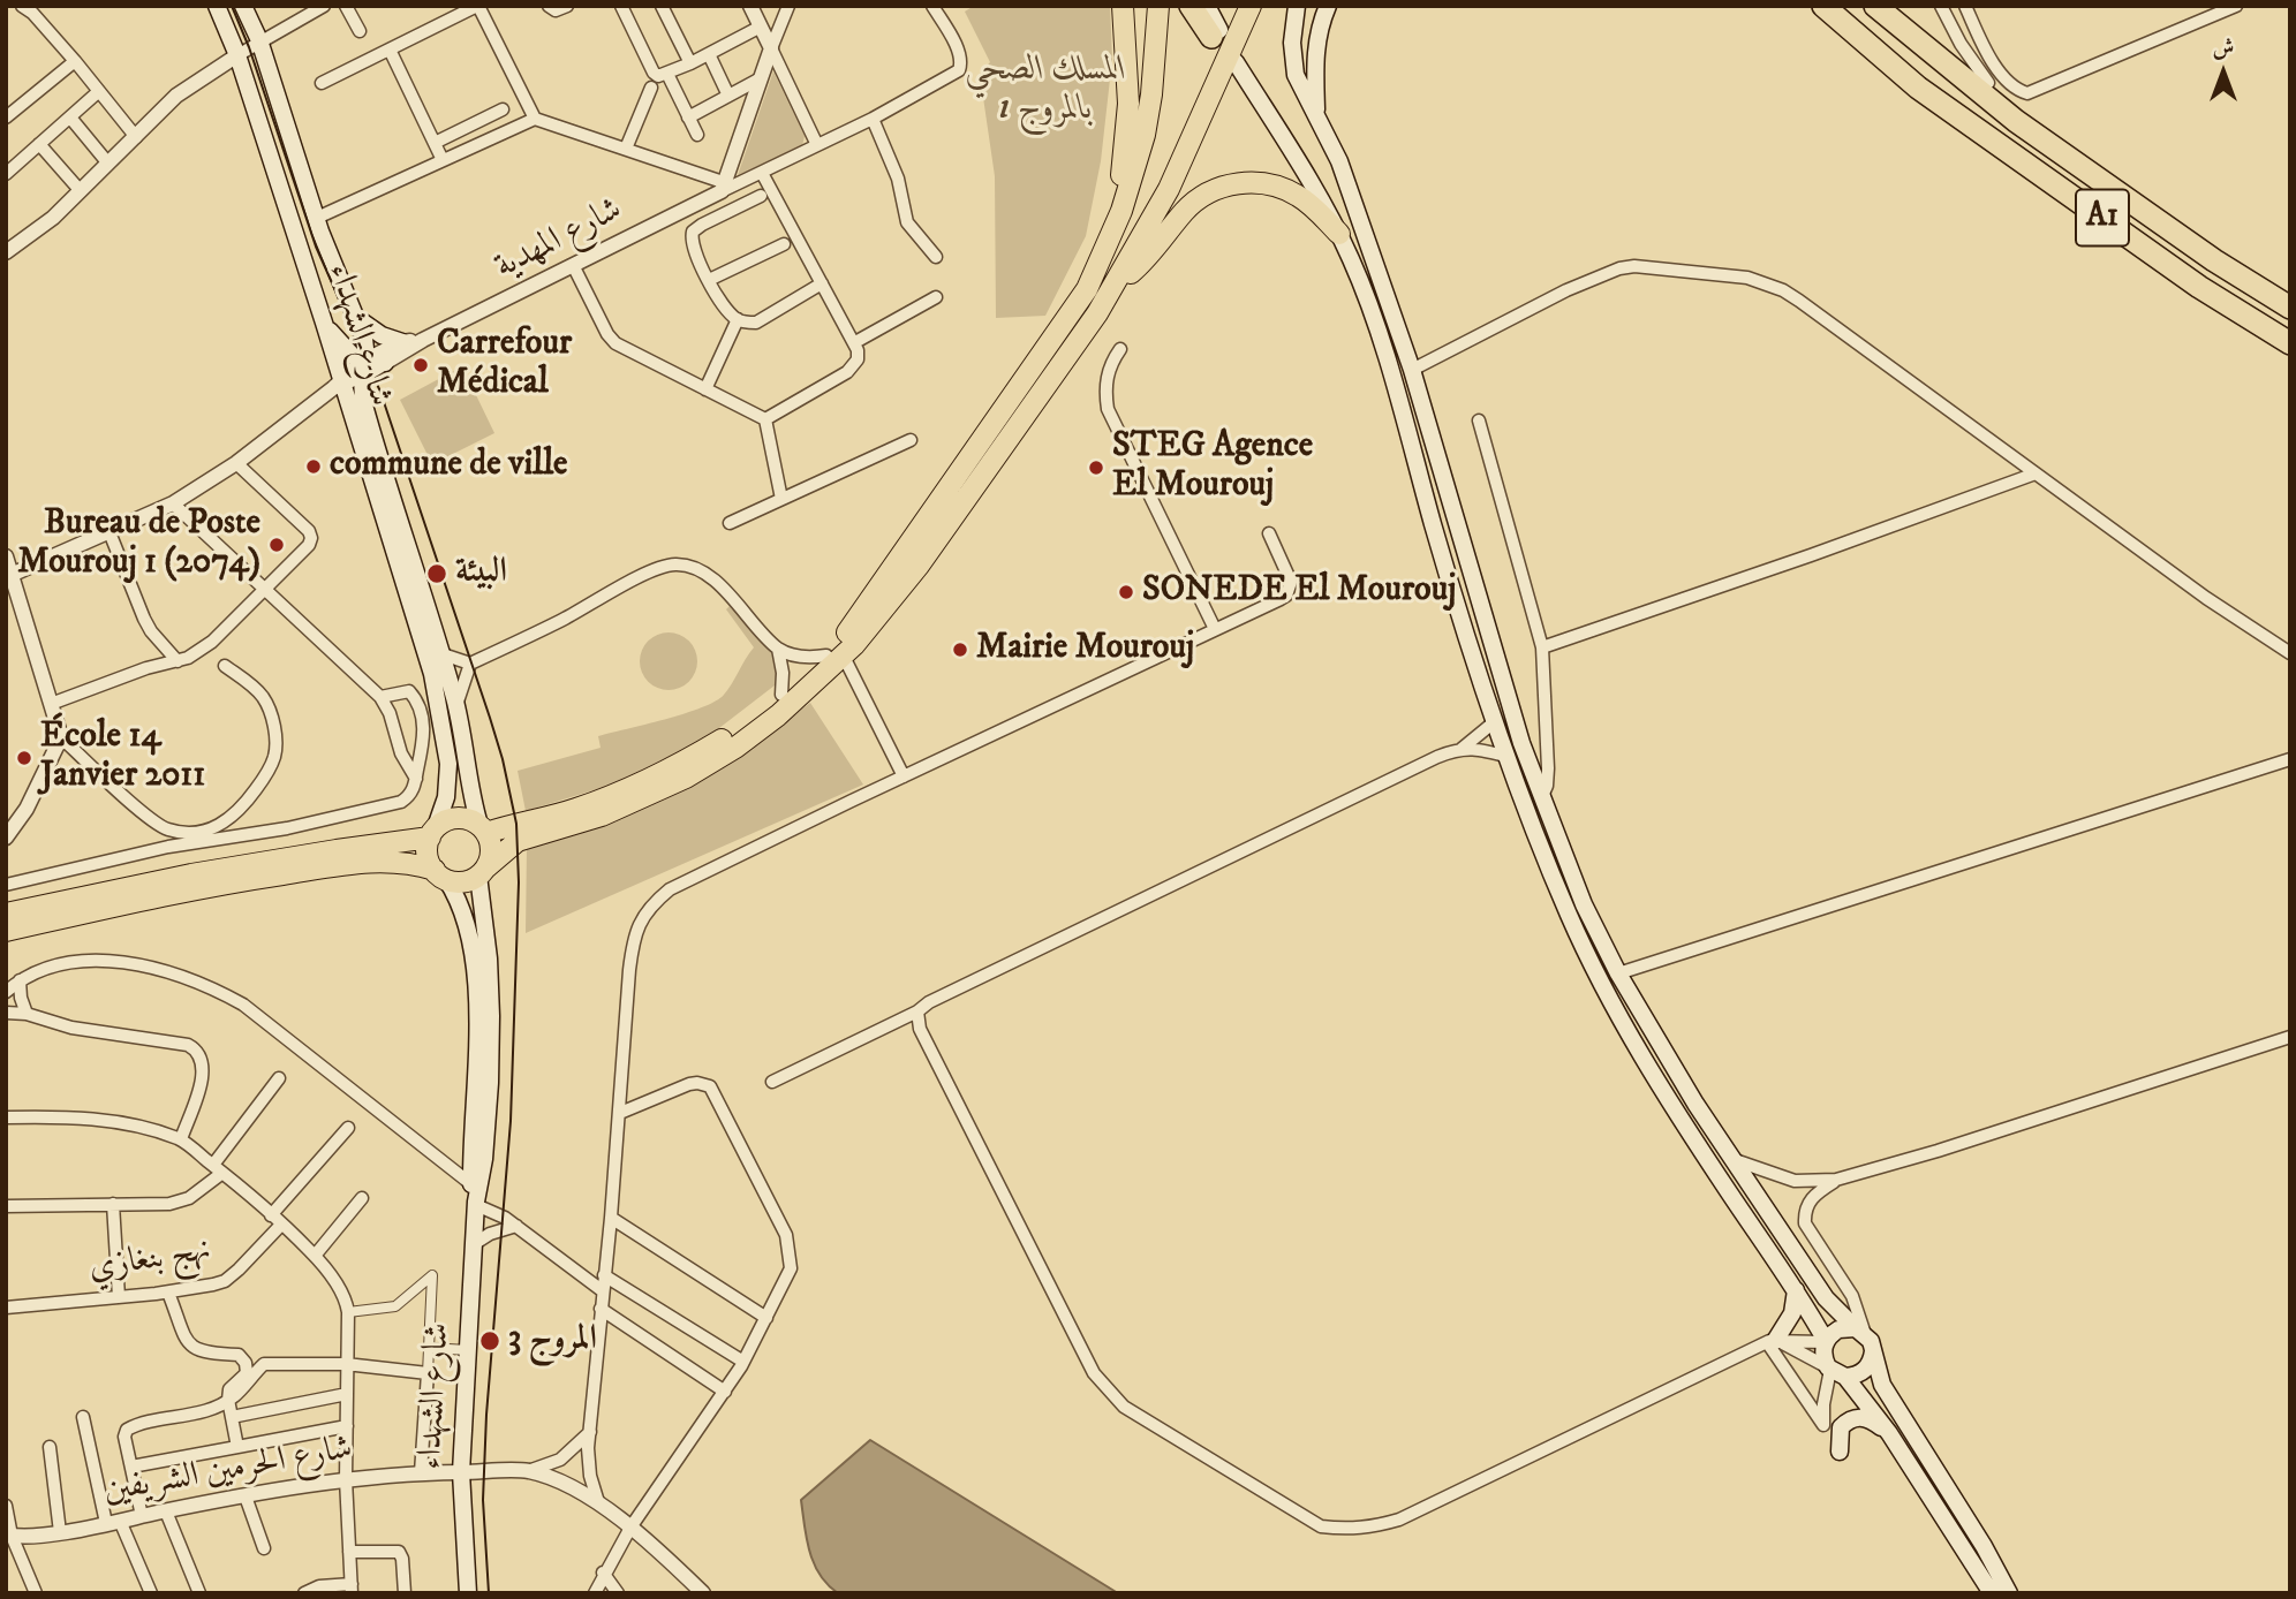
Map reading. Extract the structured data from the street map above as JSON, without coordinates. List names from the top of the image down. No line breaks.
{"streets":{"highway":["A1"],"main road":["شارع الشهداء"],"street":["شارع المهدية","نهج بنغازي","شارع الحرمين الشريفين"]},"crossings":[["شارع الشهداء","شارع الحرمين الشريفين"]],"parks":["المسلك الصحي بالمروج 1"],"places":["Carrefour Médical","commune de ville","STEG Agence El Mourouj","Bureau de Poste Mourouj 1 (2074)","البيئة","SONEDE El Mourouj","Mairie Mourouj","École 14 Janvier 2011","المروج 3"],"north":"top"}
